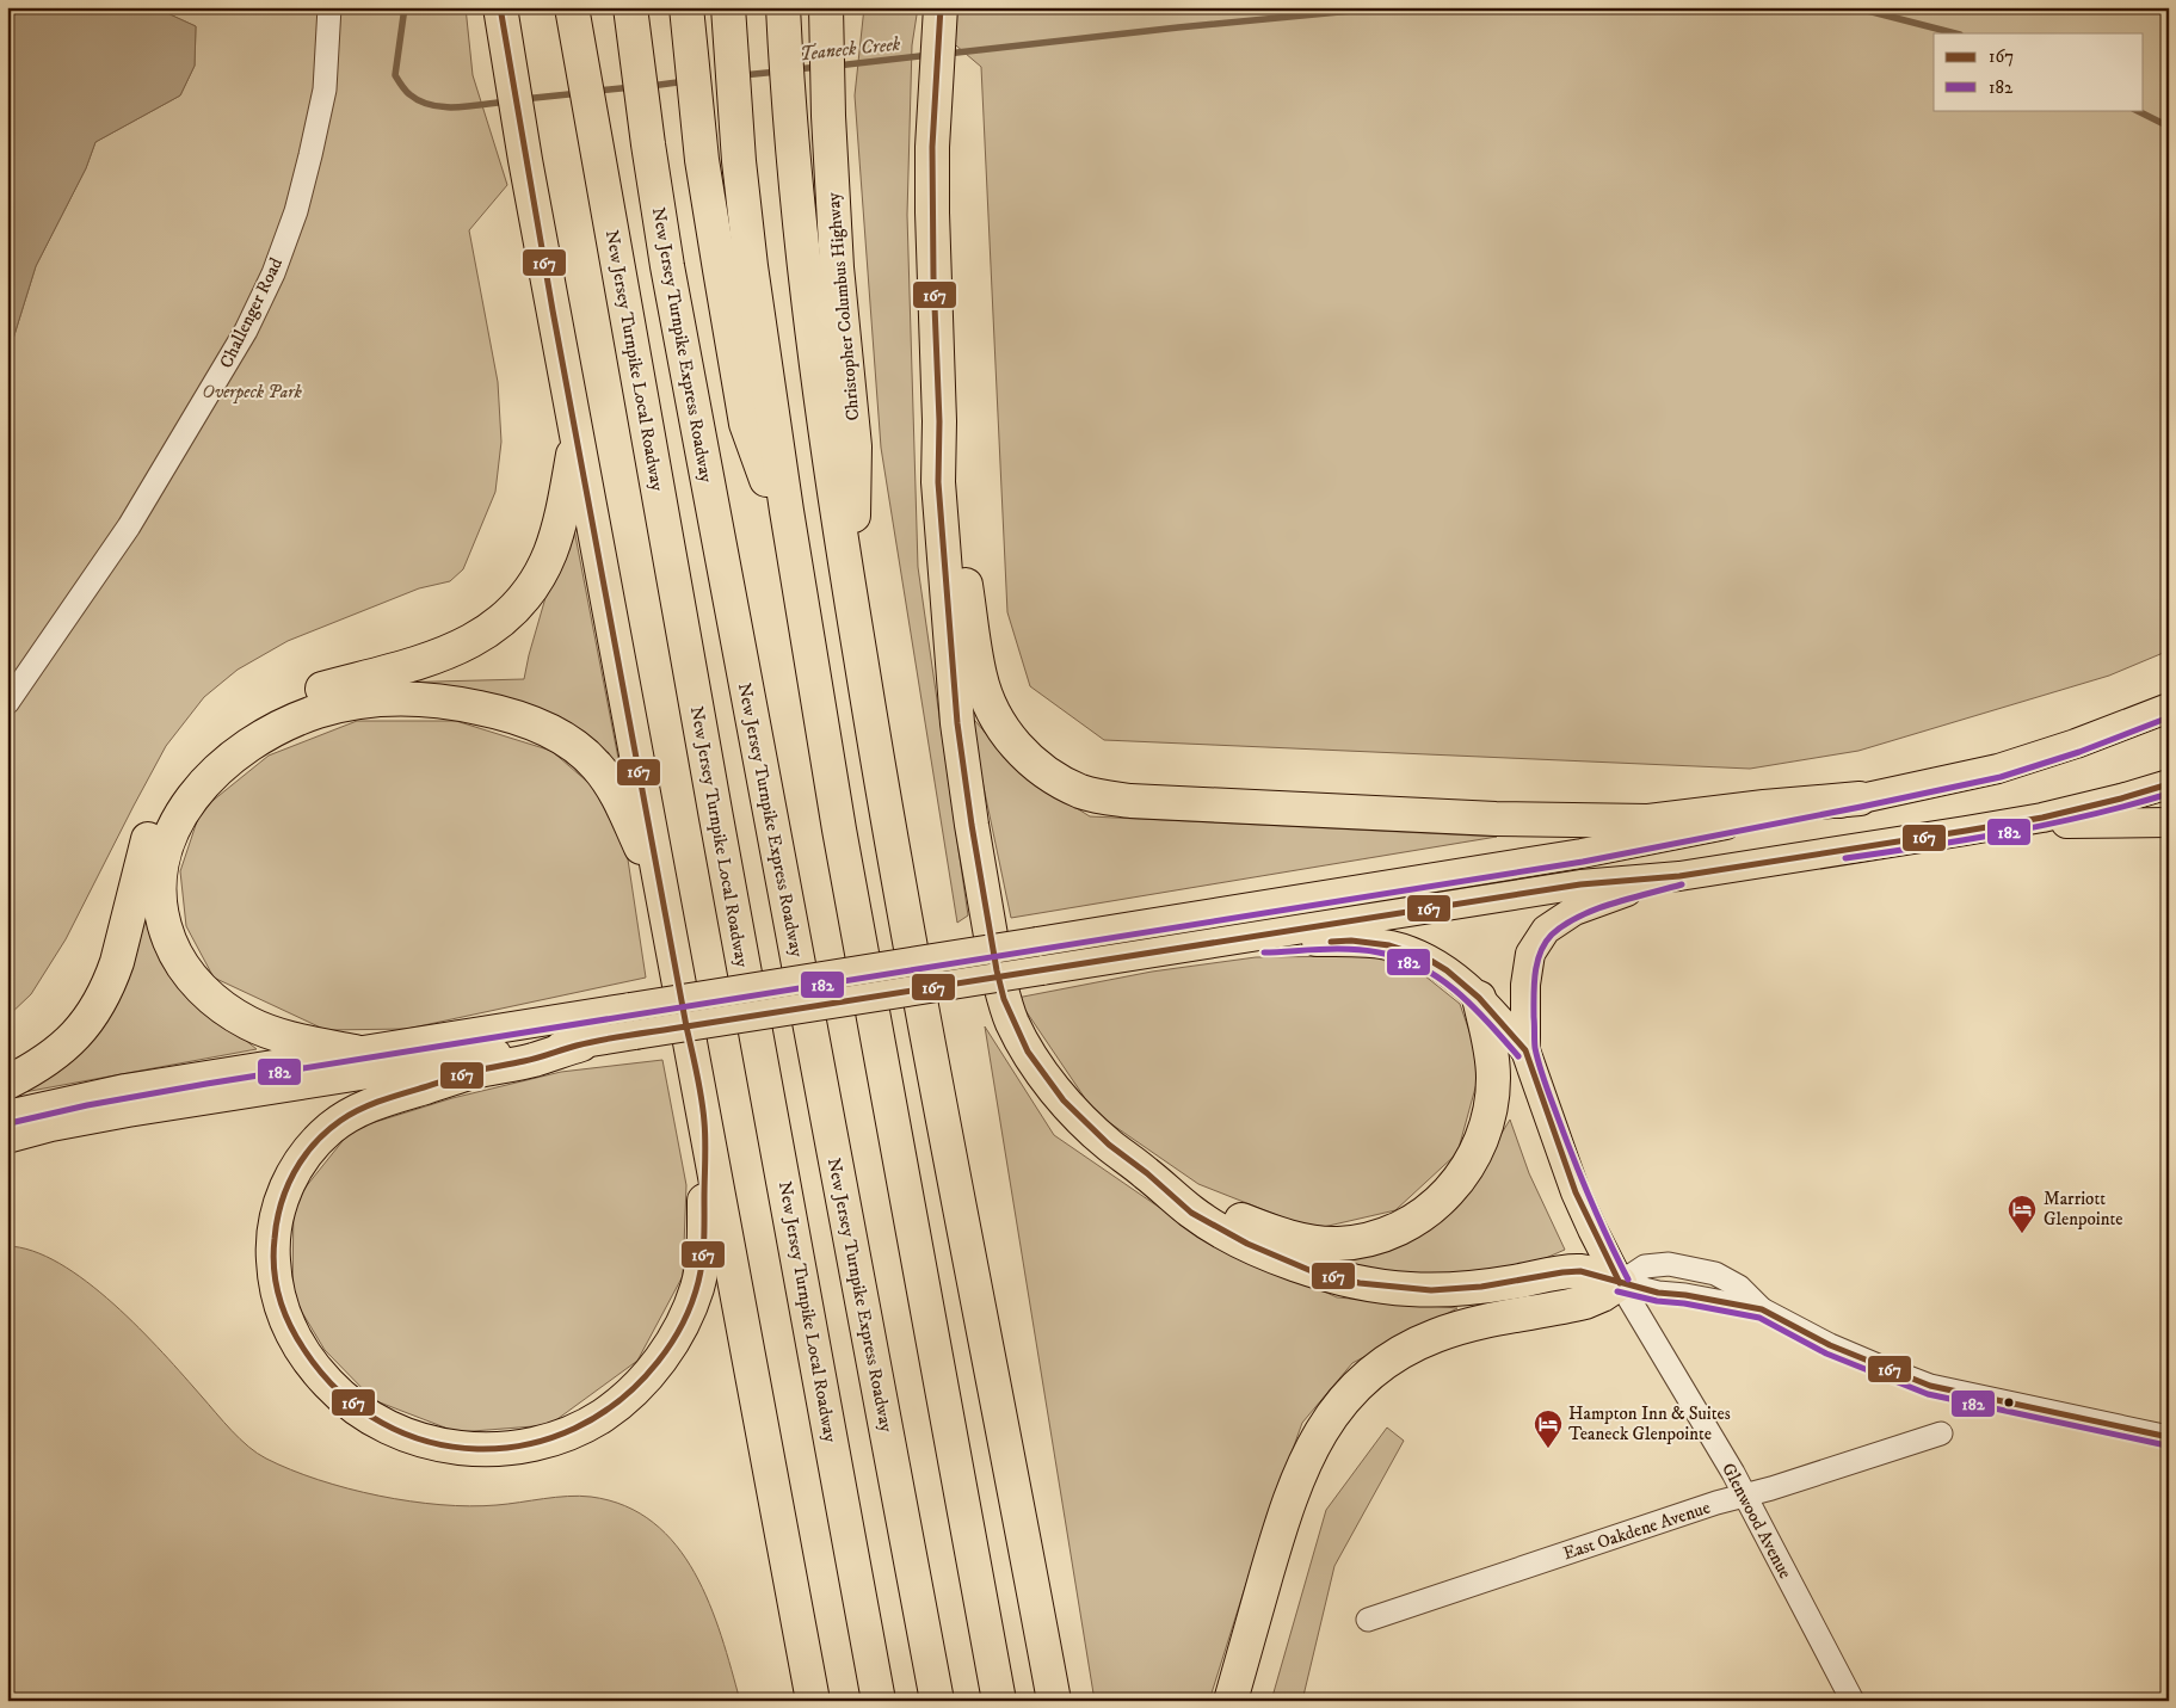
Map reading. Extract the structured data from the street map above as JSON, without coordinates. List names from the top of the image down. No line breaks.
{"streets":{"highway":["Christopher Columbus Highway","New Jersey Turnpike Express Roadway","New Jersey Turnpike Local Roadway"],"main road":["Glenwood Avenue"],"street":["Challenger Road","East Oakdene Avenue"]},"crossings":[["Glenwood Avenue","East Oakdene Avenue"]],"water":["Teaneck Creek"],"parks":["Overpeck Park"],"places":{"hotel":["Marriott Glenpointe","Hampton Inn & Suites Teaneck Glenpointe"]},"lines":["transit line 167","transit line 182"],"legend":["167","182"]}
